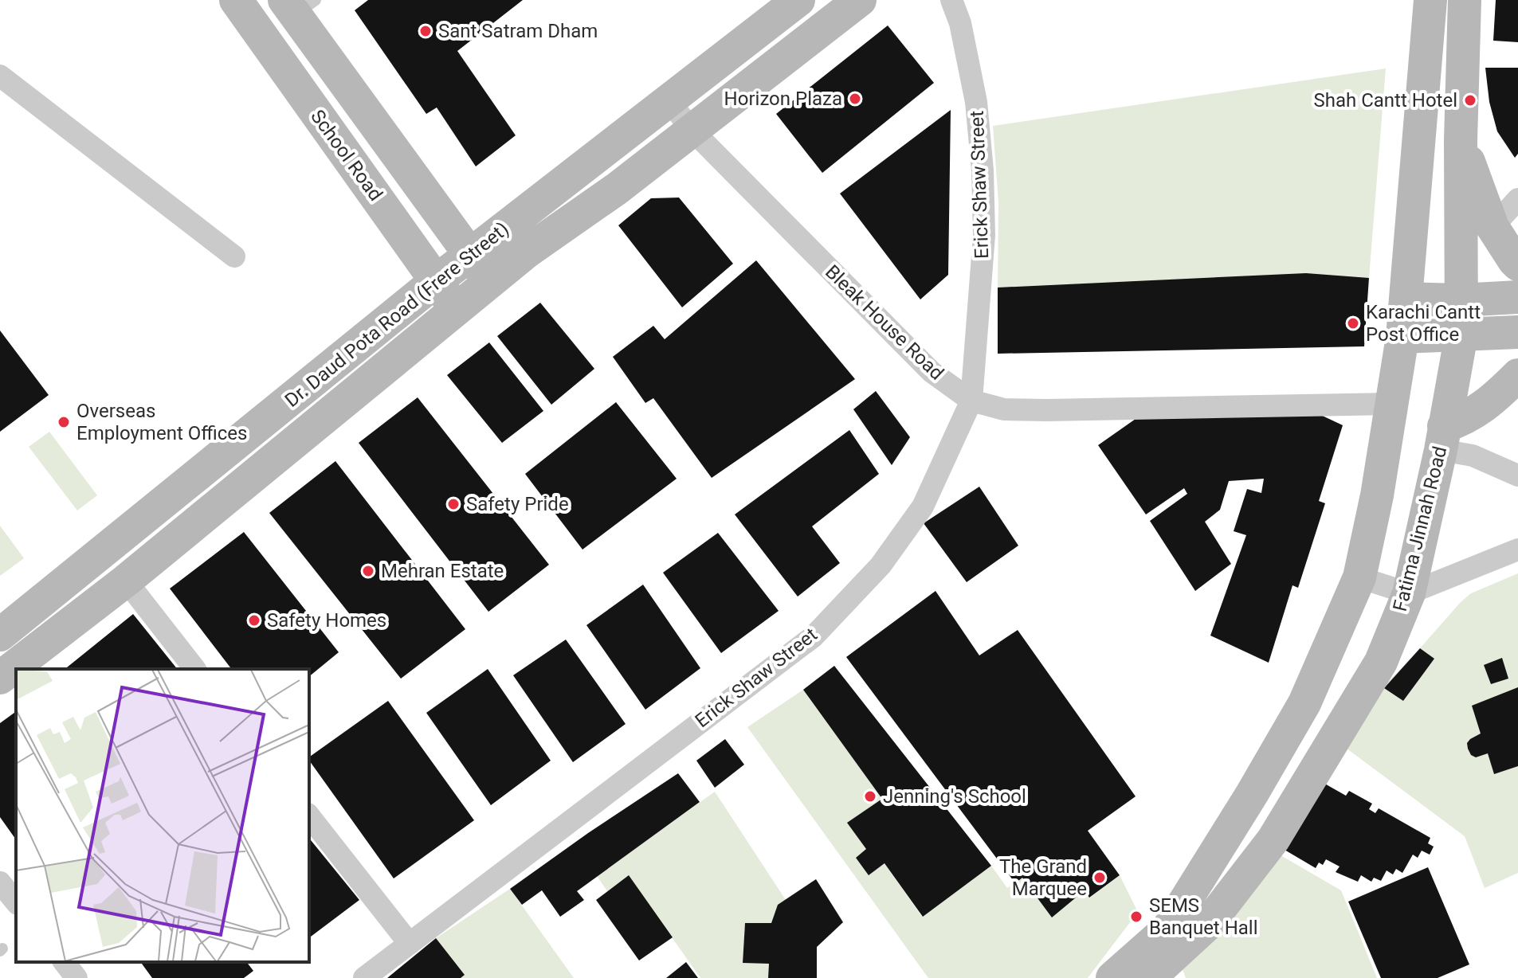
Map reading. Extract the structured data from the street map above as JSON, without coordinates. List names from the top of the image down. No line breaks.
{"streets":{"main road":["School Road","Dr. Daud Pota Road (Frere Street)","Fatima Jinnah Road"],"street":["Erick Shaw Street","Bleak House Road"]},"crossings":[["School Road","Dr. Daud Pota Road (Frere Street)"],["Erick Shaw Street","Bleak House Road"],["Dr. Daud Pota Road (Frere Street)","Bleak House Road"],["Bleak House Road","Fatima Jinnah Road"]],"places":["Sant Satram Dham","Horizon Plaza","Shah Cantt Hotel","Karachi Cantt Post Office","Overseas Employment Offices","Safety Pride","Mehran Estate","Safety Homes","Jenning's School","The Grand Marquee","SEMS Banquet Hall"]}
